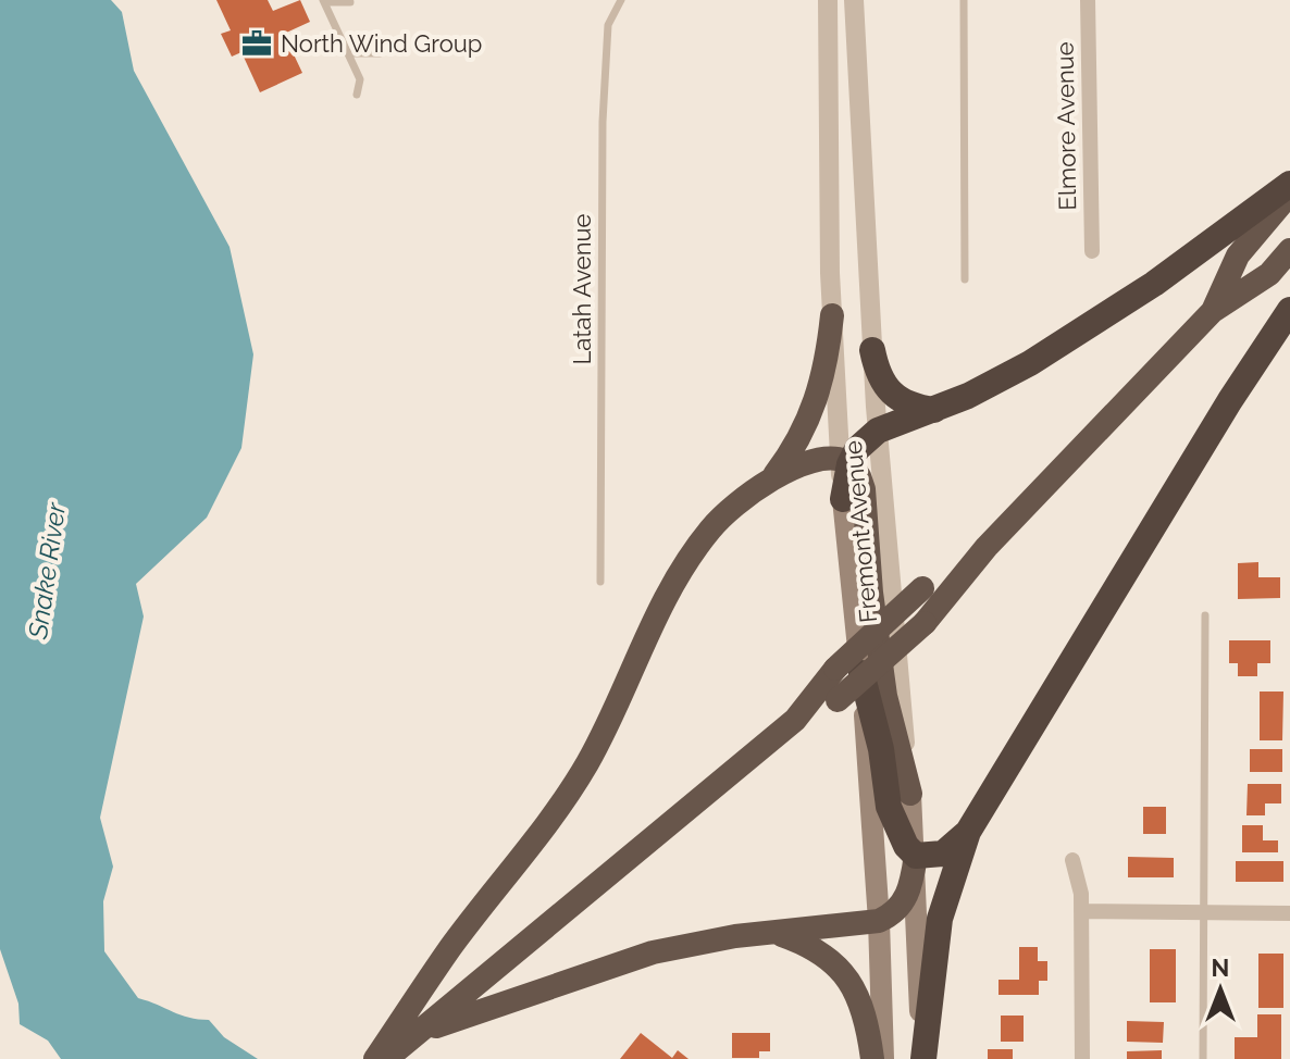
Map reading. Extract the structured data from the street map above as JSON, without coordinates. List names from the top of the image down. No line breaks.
{"streets":{"main road":["Fremont Avenue"],"street":["Elmore Avenue"],"lane":["Latah Avenue"]},"water":["Snake River"],"places":{"office":["North Wind Group"]},"north":"top"}
